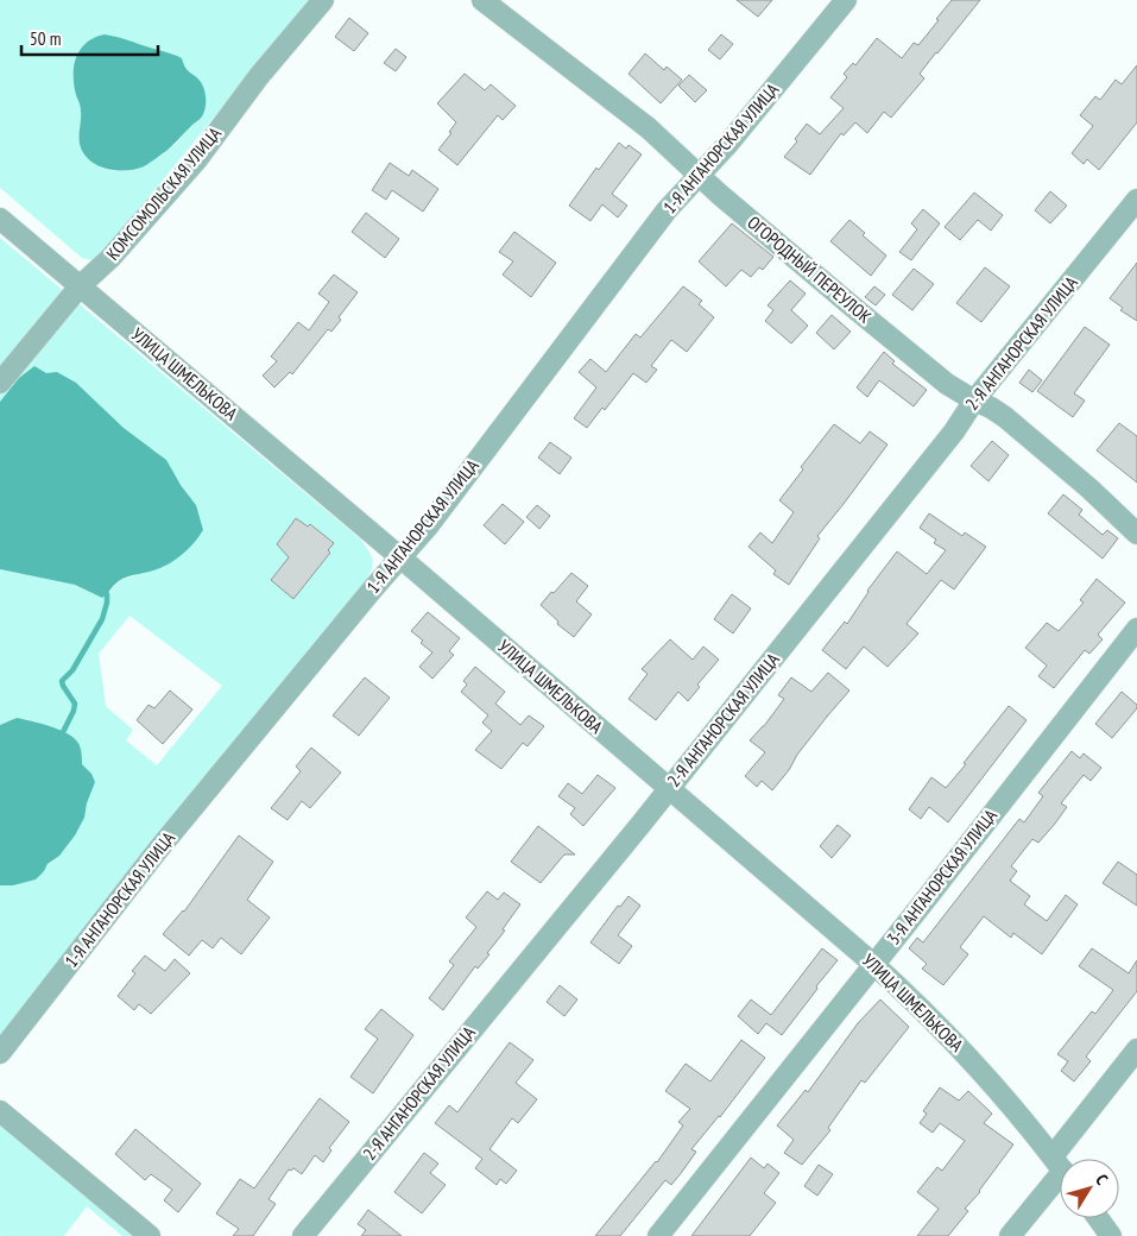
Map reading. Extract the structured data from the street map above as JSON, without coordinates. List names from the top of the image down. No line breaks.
{"streets":{"street":["1-Я АНГАНОРСКАЯ УЛИЦА","КОМСОМОЛЬСКАЯ УЛИЦА","ОГОРОДНЫЙ ПЕРЕУЛОК","2-Я АНГАНОРСКАЯ УЛИЦА","УЛИЦА ШМЕЛЬКОВА","3-Я АНГАНОРСКАЯ УЛИЦА"]},"crossings":[["1-Я АНГАНОРСКАЯ УЛИЦА","ОГОРОДНЫЙ ПЕРЕУЛОК"],["1-Я АНГАНОРСКАЯ УЛИЦА","УЛИЦА ШМЕЛЬКОВА"],["КОМСОМОЛЬСКАЯ УЛИЦА","УЛИЦА ШМЕЛЬКОВА"],["ОГОРОДНЫЙ ПЕРЕУЛОК","2-Я АНГАНОРСКАЯ УЛИЦА"],["2-Я АНГАНОРСКАЯ УЛИЦА","УЛИЦА ШМЕЛЬКОВА"],["УЛИЦА ШМЕЛЬКОВА","3-Я АНГАНОРСКАЯ УЛИЦА"]],"scale_bar":"50 m","north":"top right"}
